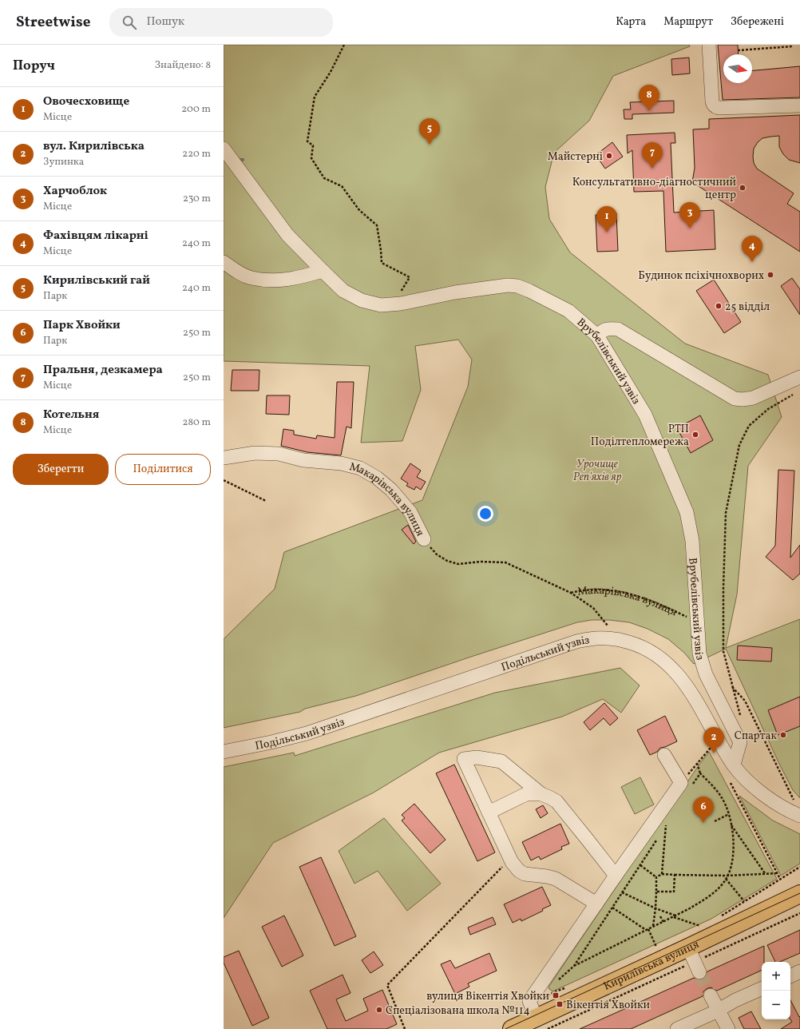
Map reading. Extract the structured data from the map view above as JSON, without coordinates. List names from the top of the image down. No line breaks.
{"streets":{"main road":["Кирилівська вулиця"],"street":["Врубелівський узвіз","Макарівська вулиця","Подільський узвіз"]},"crossings":[["Врубелівський узвіз","Макарівська вулиця"],["Врубелівський узвіз","Подільський узвіз"]],"parks":["Урочище Реп'яхів яр"],"places":{"other":["Майстерні","Консультативно-діагностичний центр","Будинок псіхічнохворих","25 відділ","РТП Поділтепломережа","Спартак","Спеціалізована школа №114"],"transit":["вулиця Вікентія Хвойки","Вікентія Хвойки"]},"north":"right","page":{"header":"Streetwise","search":"Пошук","nav":["Карта","Маршрут","Збережені"],"heading":["Поруч","Знайдено: 8"],"pins":["8","5","7","3","1","4","2","6"],"list":[{"mark":"1","name":"Овочесховище","note":"Місце","value":"200 m"},{"mark":"2","name":"вул. Кирилівська","note":"Зупинка","value":"220 m"},{"mark":"3","name":"Харчоблок","note":"Місце","value":"230 m"},{"mark":"4","name":"Фахівцям лікарні","note":"Місце","value":"240 m"},{"mark":"5","name":"Кирилівський гай","note":"Парк","value":"240 m"},{"mark":"6","name":"Парк Хвойки","note":"Парк","value":"250 m"},{"mark":"7","name":"Пральня, дезкамера","note":"Місце","value":"250 m"},{"mark":"8","name":"Котельня","note":"Місце","value":"280 m"}],"buttons":["Зберегти","Поділитися"],"map_buttons":["+","−"]}}
